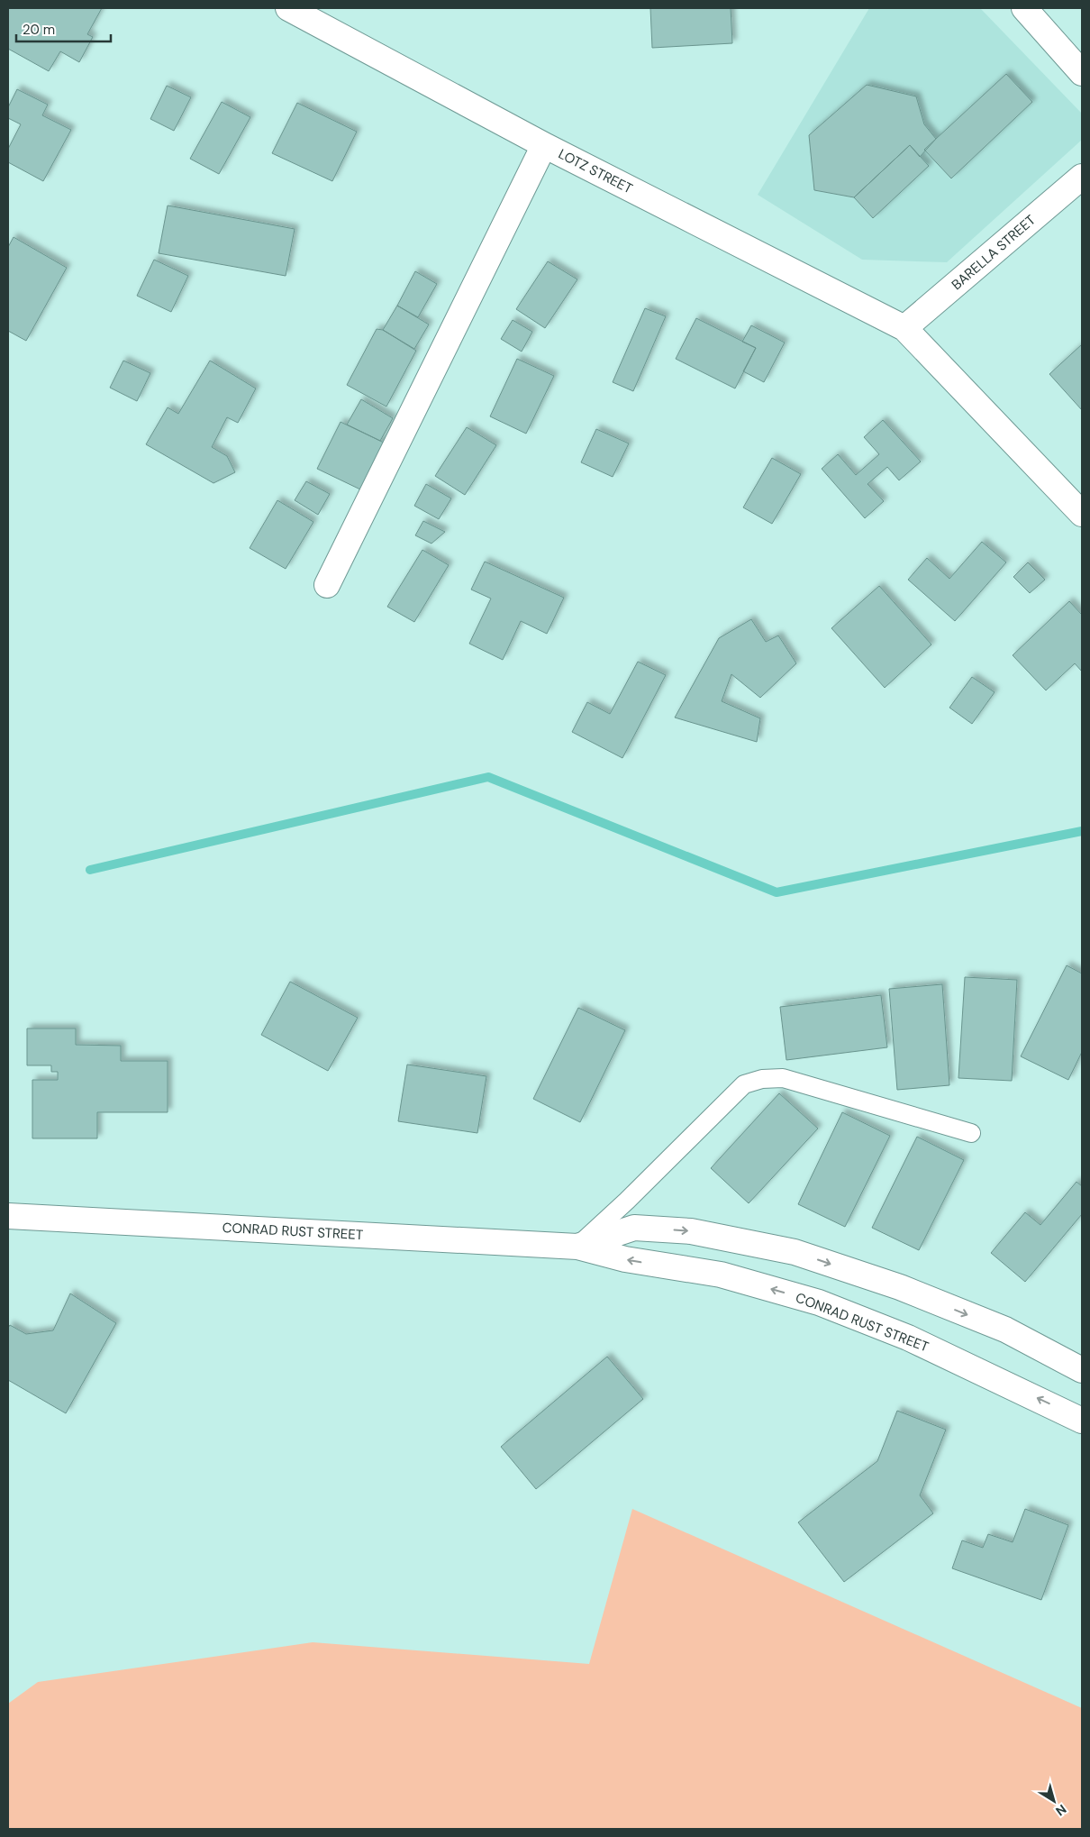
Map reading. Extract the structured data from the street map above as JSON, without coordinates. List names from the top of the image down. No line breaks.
{"streets":{"street":["LOTZ STREET","BARELLA STREET","CONRAD RUST STREET"]},"crossings":[["LOTZ STREET","BARELLA STREET"]],"scale_bar":"20 m","north":"bottom right"}
